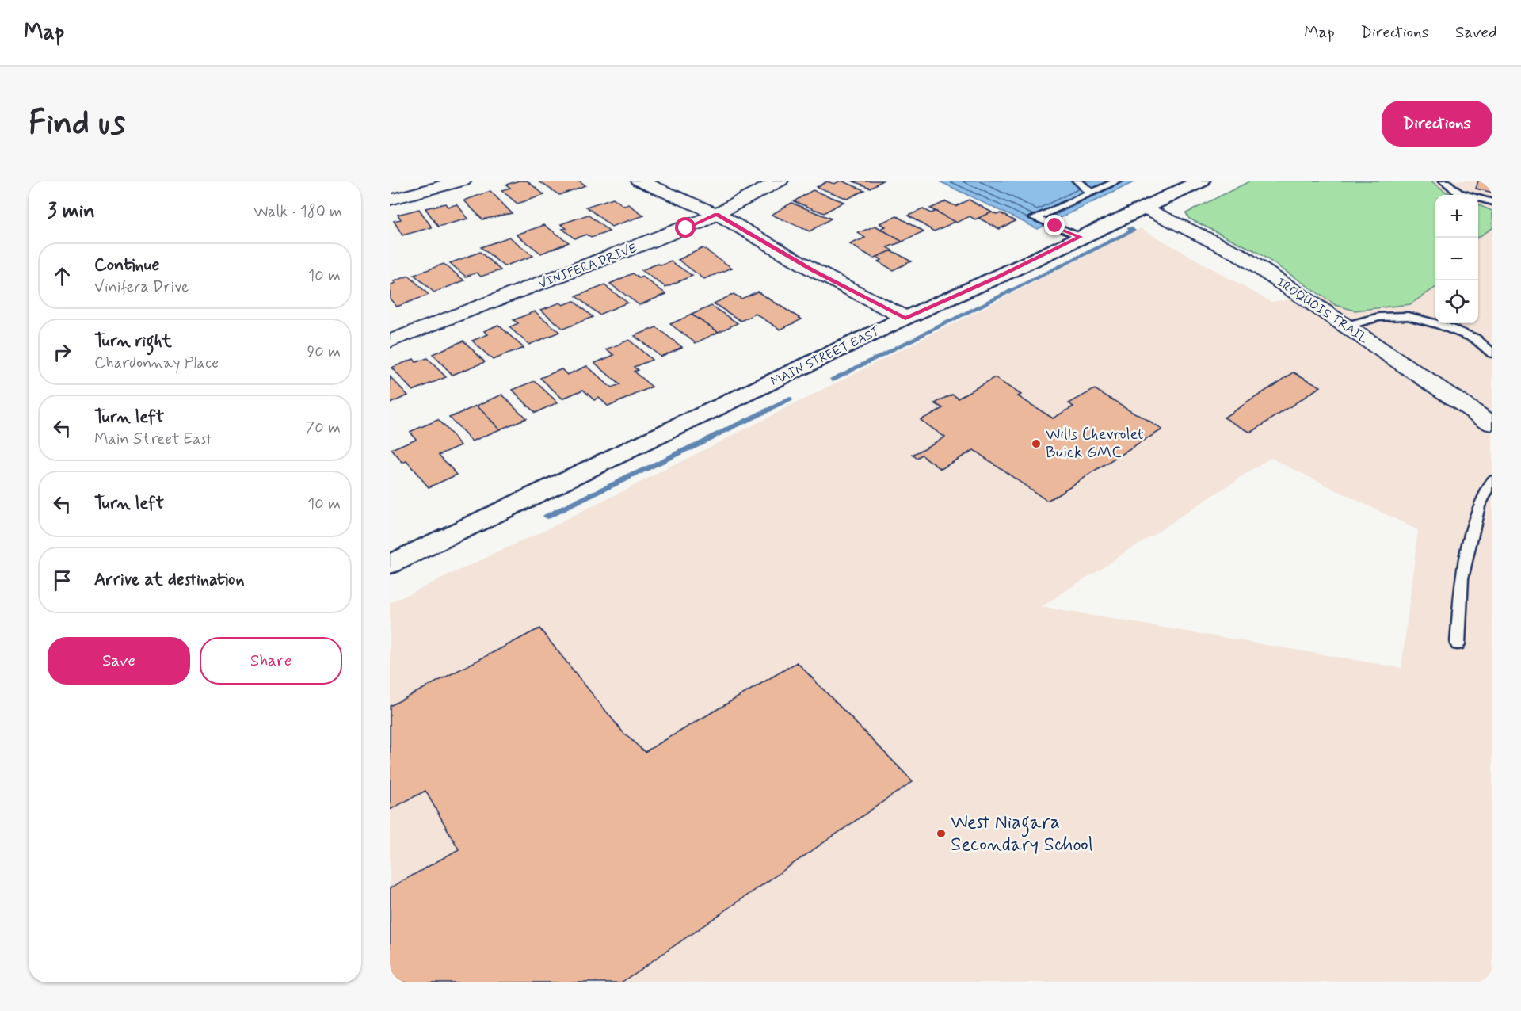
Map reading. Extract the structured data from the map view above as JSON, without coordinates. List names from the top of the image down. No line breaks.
{"streets":{"main road":["MAIN STREET EAST"],"street":["VINIFERA DRIVE","IROQUOIS TRAIL"]},"crossings":[["IROQUOIS TRAIL","MAIN STREET EAST"]],"places":["Wills Chevrolet Buick GMC","West Niagara Secondary School"],"page":{"header":"Map","nav":["Map","Directions","Saved"],"buttons":["Directions",["Save","Share"]],"title":"Find us","heading":["3 min","Walk · 180 m"],"map_buttons":["+","−"],"list":[["Continue","Vinifera Drive","10 m"],["Turn right","Chardonnay Place","90 m"],["Turn left","Main Street East","70 m"],["Turn left","10 m"],"Arrive at destination"]}}
